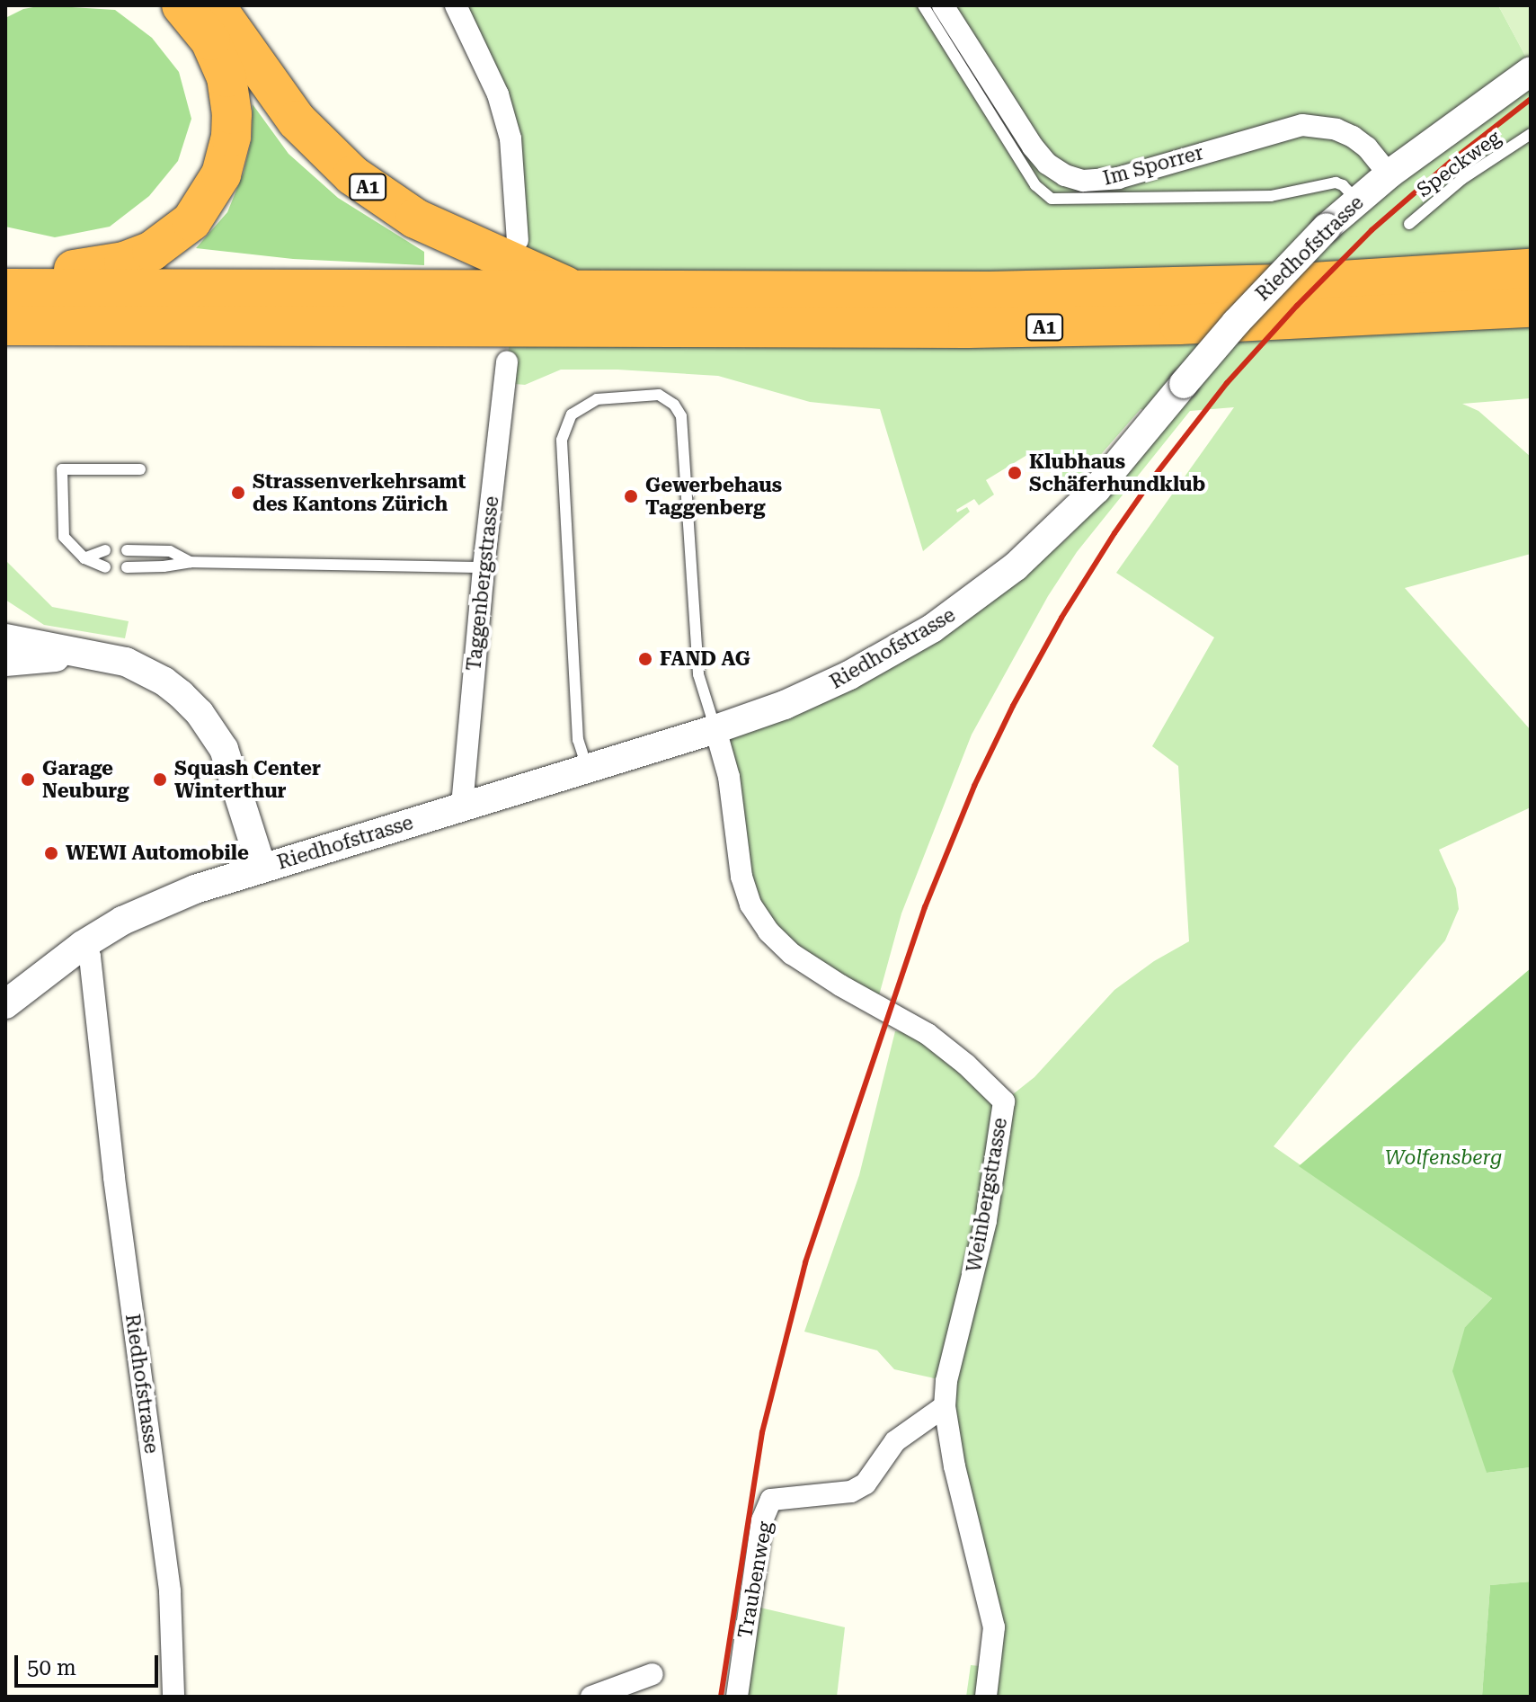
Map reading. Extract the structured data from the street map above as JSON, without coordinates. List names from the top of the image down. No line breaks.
{"streets":{"highway":["A1"],"street":["Im Sporrer","Riedhofstrasse","Taggenbergstrasse","Weinbergstrasse","Traubenweg"],"lane":["Speckweg"]},"crossings":[["Im Sporrer","Riedhofstrasse"],["Riedhofstrasse","Taggenbergstrasse"],["Riedhofstrasse","Weinbergstrasse"],["Weinbergstrasse","Traubenweg"]],"parks":["Wolfensberg"],"places":["Klubhaus Schäferhundklub","Strassenverkehrsamt des Kantons Zürich","Gewerbehaus Taggenberg","FAND AG","Garage Neuburg","Squash Center Winterthur","WEWI Automobile"],"scale_bar":"50 m"}
